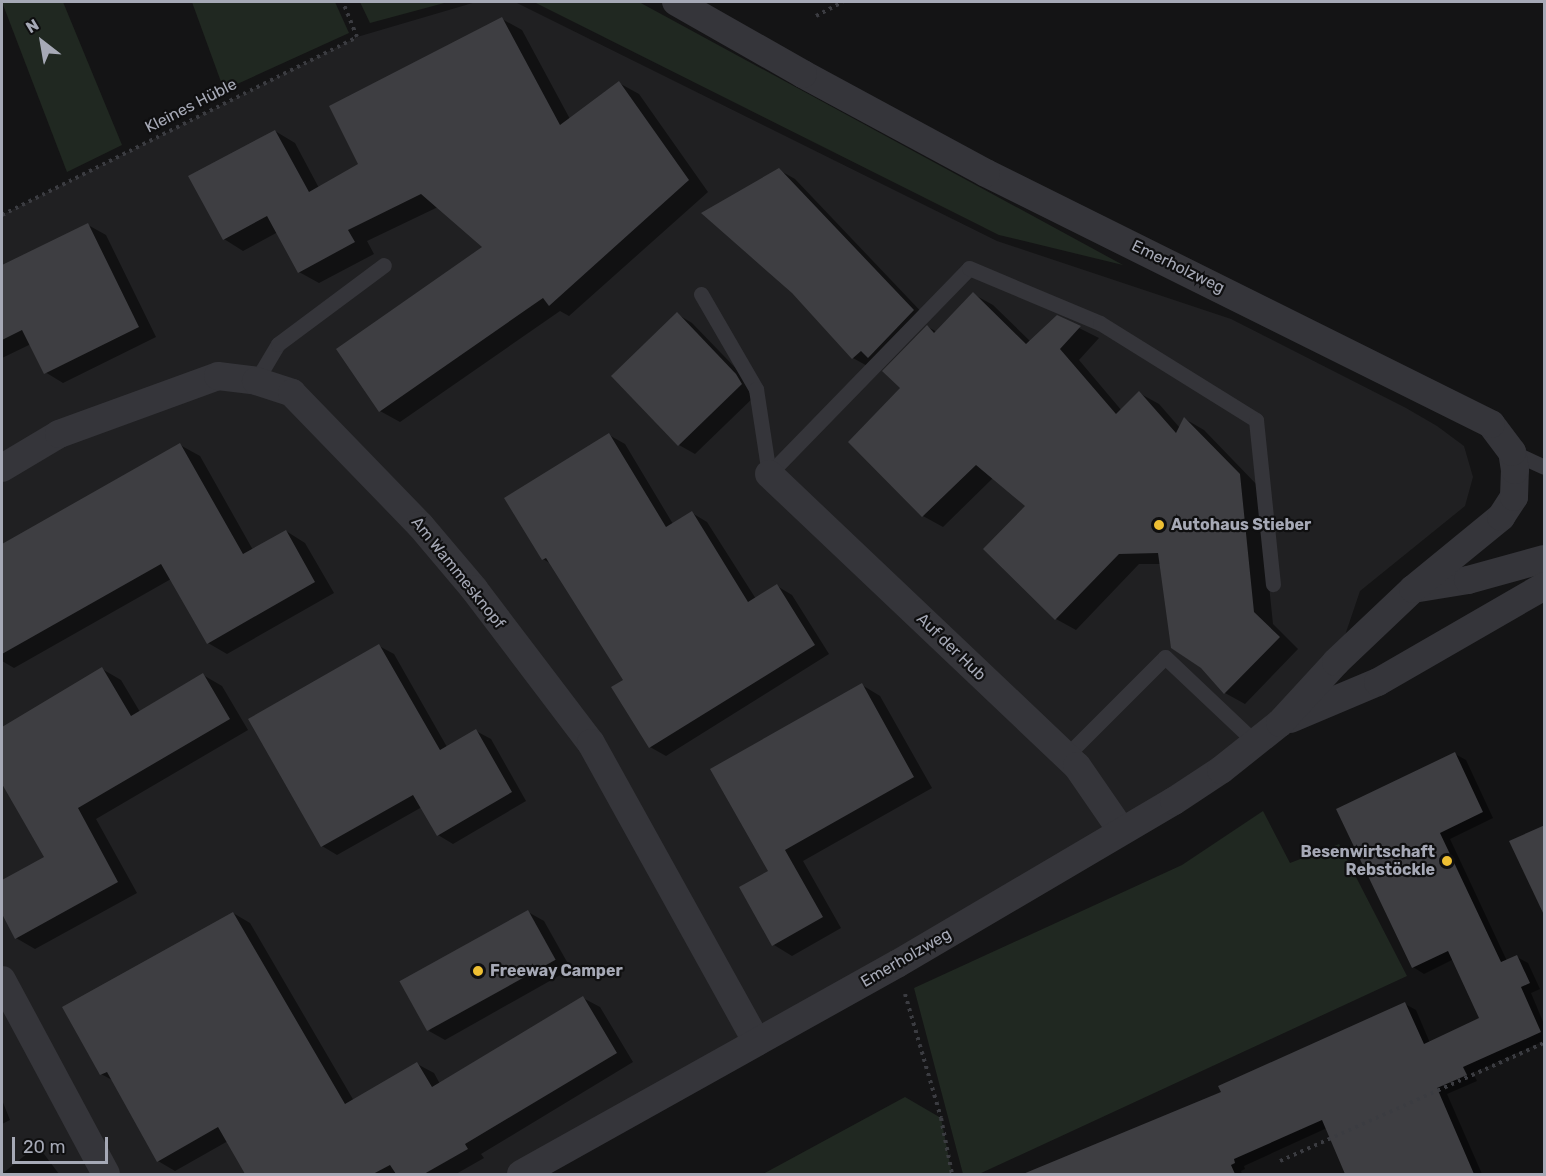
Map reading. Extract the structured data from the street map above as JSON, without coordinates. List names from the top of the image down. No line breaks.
{"streets":{"street":["Emerholzweg","Am Wammesknopf","Auf der Hub"],"path":["Kleines Hüble"]},"crossings":[["Emerholzweg","Am Wammesknopf"],["Emerholzweg","Auf der Hub"]],"places":["Autohaus Stieber","Besenwirtschaft Rebstöckle","Freeway Camper"],"scale_bar":"20 m","north":"top left"}
